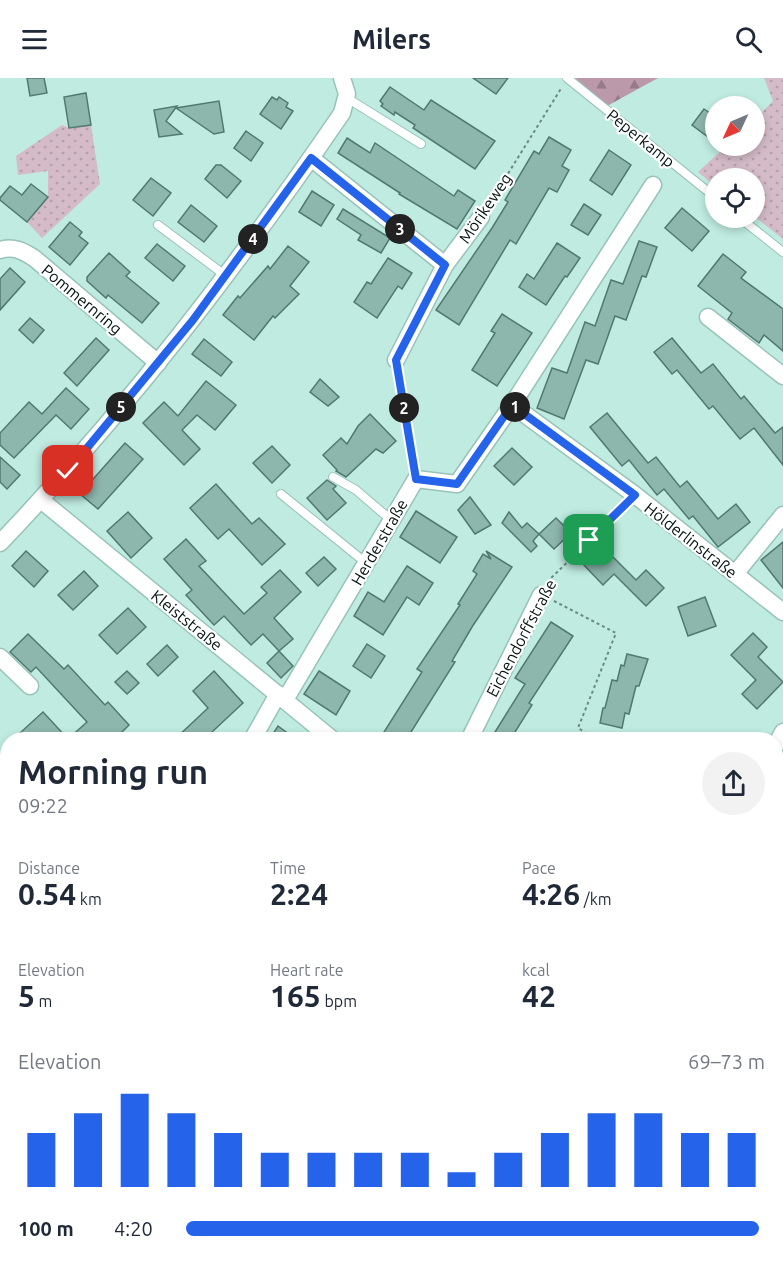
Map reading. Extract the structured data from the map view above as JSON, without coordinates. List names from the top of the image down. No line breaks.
{"streets":{"street":["Mörikeweg","Pommernring","Hölderlinstraße","Herderstraße","Kleiststraße","Eichendorffstraße"],"lane":["Peperkamp"]},"crossings":[["Peperkamp","Mörikeweg"],["Hölderlinstraße","Eichendorffstraße"],["Herderstraße","Kleiststraße"]],"north":"bottom left","page":{"header":"Milers","pins":["3","4","1","5","2"],"heading":["Morning run","09:22"],"stats":[["Distance","0.54 km"],["Time","2:24"],["Pace","4:26 /km"],["Elevation","5 m"],["Heart rate","165 bpm"],["kcal","42"]],"chart":["Elevation","69–73 m"],"list":[{"name":"100 m","note":"4:20"}]}}
